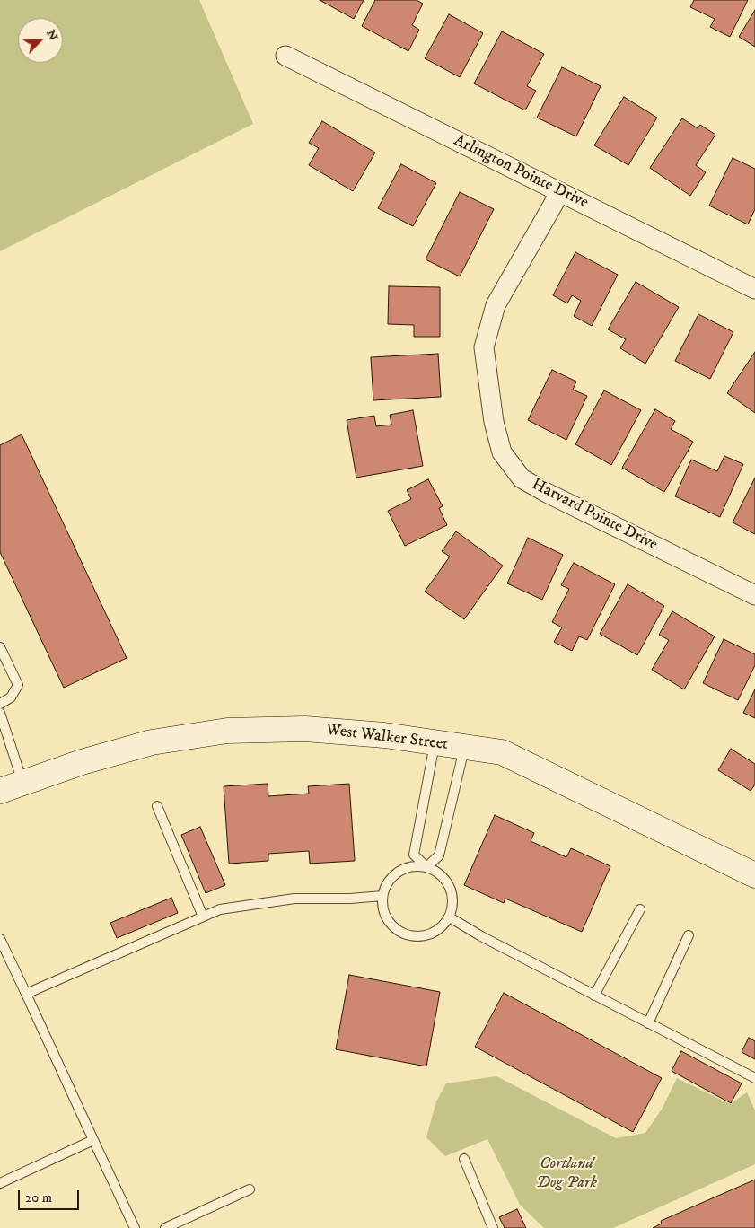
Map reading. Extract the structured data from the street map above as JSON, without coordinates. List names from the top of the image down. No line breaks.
{"streets":{"street":["Arlington Pointe Drive","Harvard Pointe Drive","West Walker Street"]},"crossings":[["Arlington Pointe Drive","Harvard Pointe Drive"]],"parks":["Cortland Dog Park"],"scale_bar":"20 m","north":"top right"}
